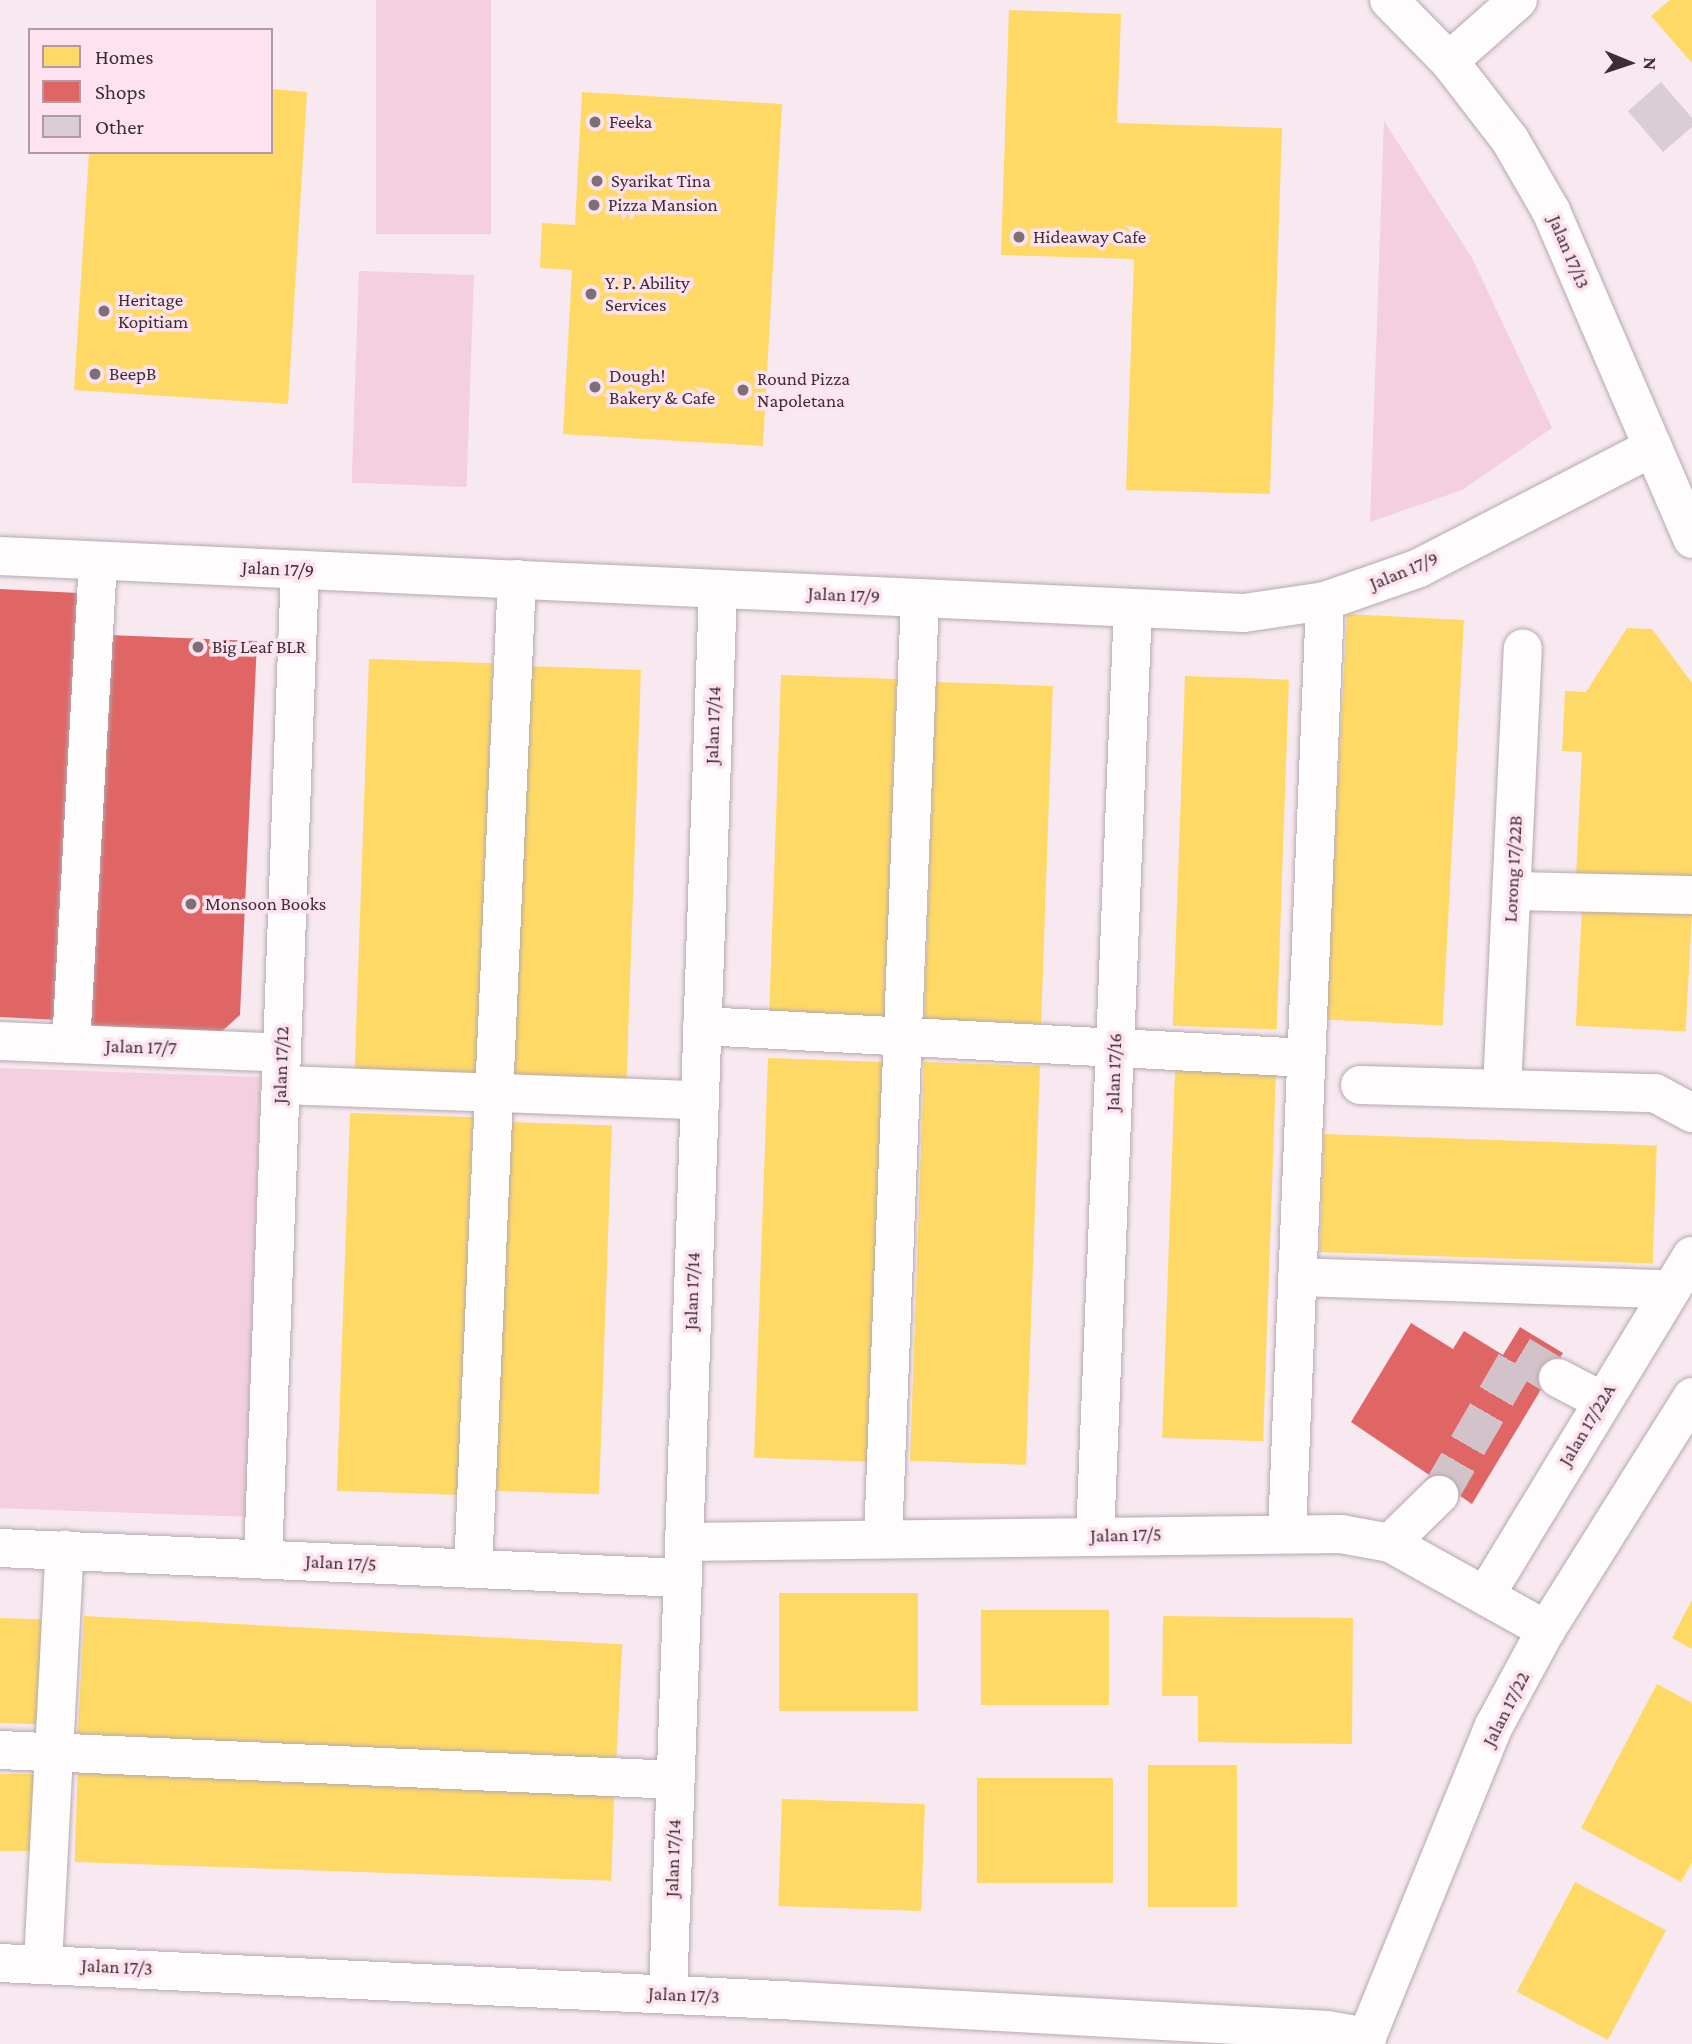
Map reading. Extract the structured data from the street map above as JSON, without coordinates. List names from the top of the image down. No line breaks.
{"streets":{"street":["Jalan 17/13","Jalan 17/9","Jalan 17/14","Lorong 17/22B","Jalan 17/7","Jalan 17/12","Jalan 17/16","Jalan 17/22A","Jalan 17/5","Jalan 17/22","Jalan 17/3"]},"crossings":[["Jalan 17/13","Jalan 17/9"],["Jalan 17/9","Jalan 17/14"],["Jalan 17/9","Jalan 17/12"],["Jalan 17/9","Jalan 17/16"],["Jalan 17/14","Jalan 17/7"],["Jalan 17/14","Jalan 17/5"],["Jalan 17/14","Jalan 17/3"],["Jalan 17/7","Jalan 17/12"],["Jalan 17/12","Jalan 17/5"],["Jalan 17/16","Jalan 17/5"],["Jalan 17/22A","Jalan 17/5"],["Jalan 17/5","Jalan 17/22"],["Jalan 17/22","Jalan 17/3"]],"places":["Feeka","Syarikat Tina","Pizza Mansion","Hideaway Cafe","Y. P. Ability Services","Heritage Kopitiam","BeepB","Dough! Bakery & Cafe","Round Pizza Napoletana","Big Leaf BLR","Monsoon Books"],"legend":["Homes","Shops","Other"],"north":"right"}
